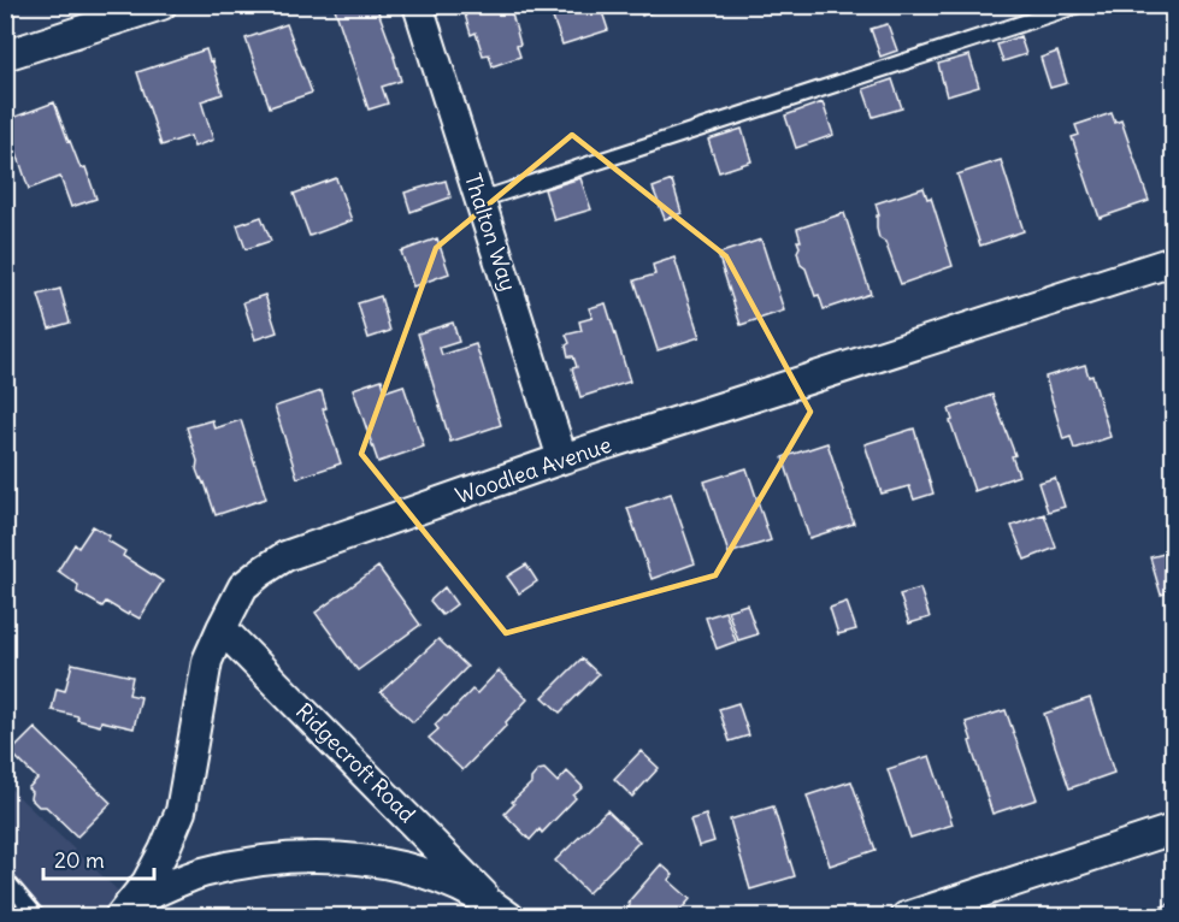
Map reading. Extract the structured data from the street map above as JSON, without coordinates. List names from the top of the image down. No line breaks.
{"streets":{"street":["Thalton Way","Woodlea Avenue","Ridgecroft Road"]},"crossings":[["Thalton Way","Woodlea Avenue"],["Woodlea Avenue","Ridgecroft Road"]],"scale_bar":"20 m"}
